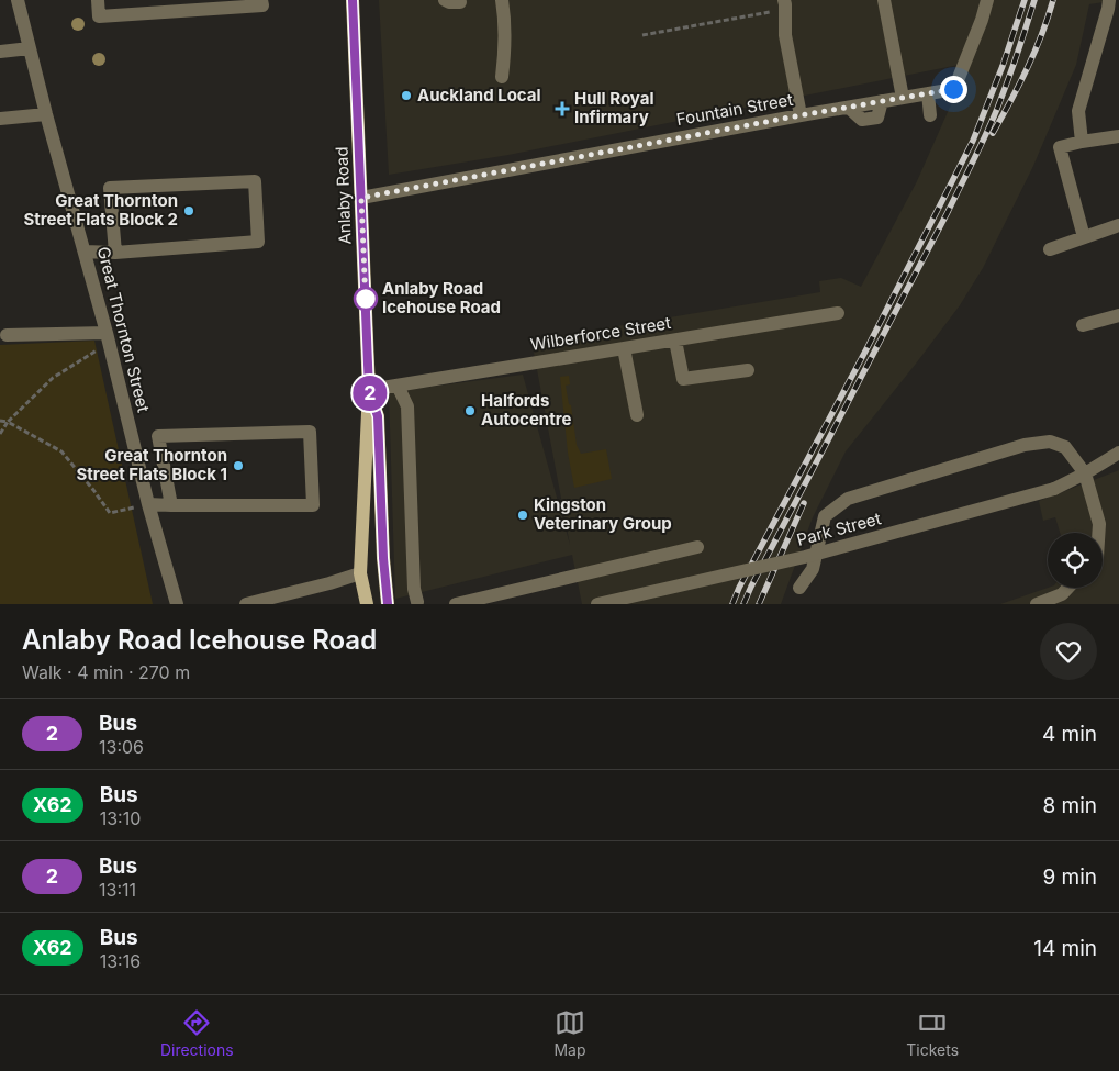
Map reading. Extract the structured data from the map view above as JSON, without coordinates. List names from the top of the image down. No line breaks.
{"streets":{"main road":["Anlaby Road"],"street":["Fountain Street","Great Thornton Street","Wilberforce Street","Park Street"]},"crossings":[["Fountain Street","Anlaby Road"],["Anlaby Road","Wilberforce Street"]],"places":{"other":["Auckland Local","Great Thornton Street Flats Block 2","Anlaby Road Icehouse Road","Halfords Autocentre","Great Thornton Street Flats Block 1","Kingston Veterinary Group"],"health":["Hull Royal Infirmary"]},"lines":["bus line 2"],"page":{"on_map":"2","heading":["Anlaby Road Icehouse Road","Walk · 4 min · 270 m"],"list":[{"mark":"2","name":"Bus","note":"13:06","value":"4 min"},{"mark":"X62","name":"Bus","note":"13:10","value":"8 min"},{"mark":"2","name":"Bus","note":"13:11","value":"9 min"},{"mark":"X62","name":"Bus","note":"13:16","value":"14 min"}],"tabs":["Directions","Map","Tickets"]}}
